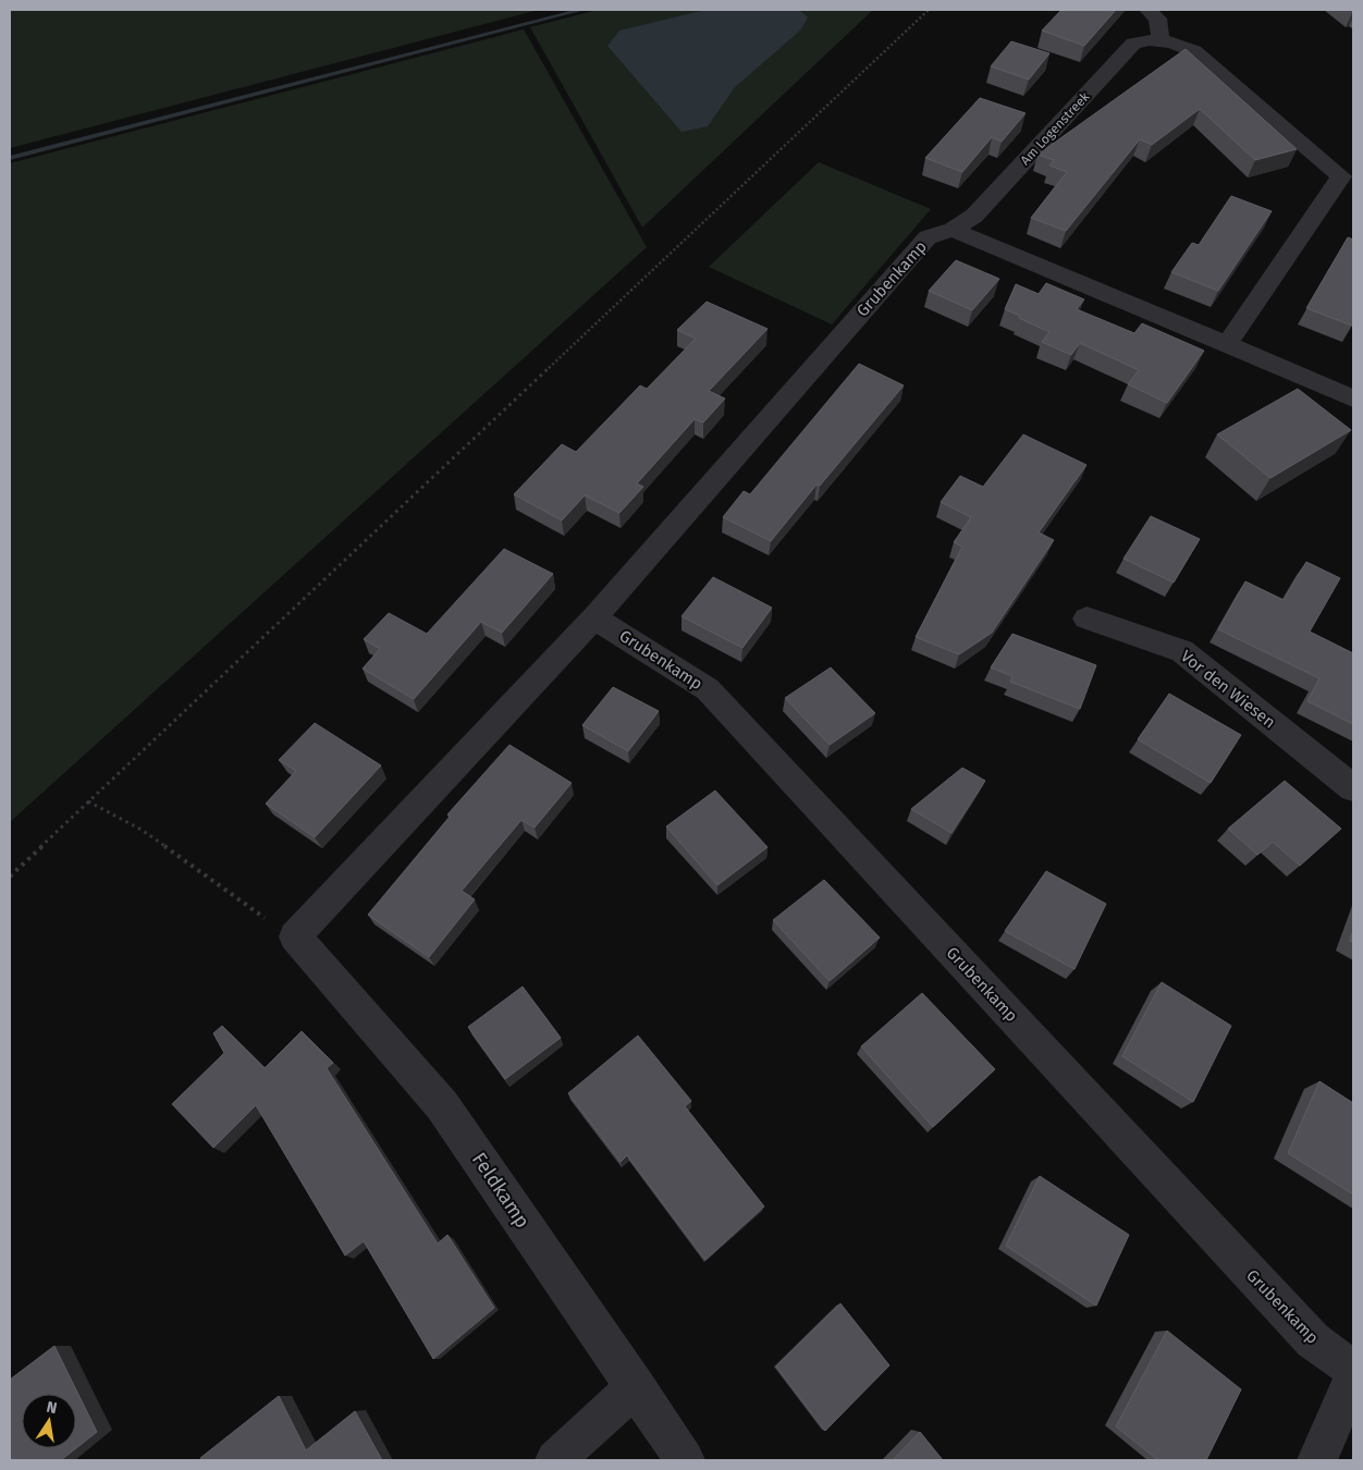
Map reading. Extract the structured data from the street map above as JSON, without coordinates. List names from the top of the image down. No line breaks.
{"streets":{"street":["Am Logenstreek","Grubenkamp","Vor den Wiesen","Feldkamp"]},"crossings":[["Am Logenstreek","Grubenkamp"],["Grubenkamp","Feldkamp"]],"north":"top"}
